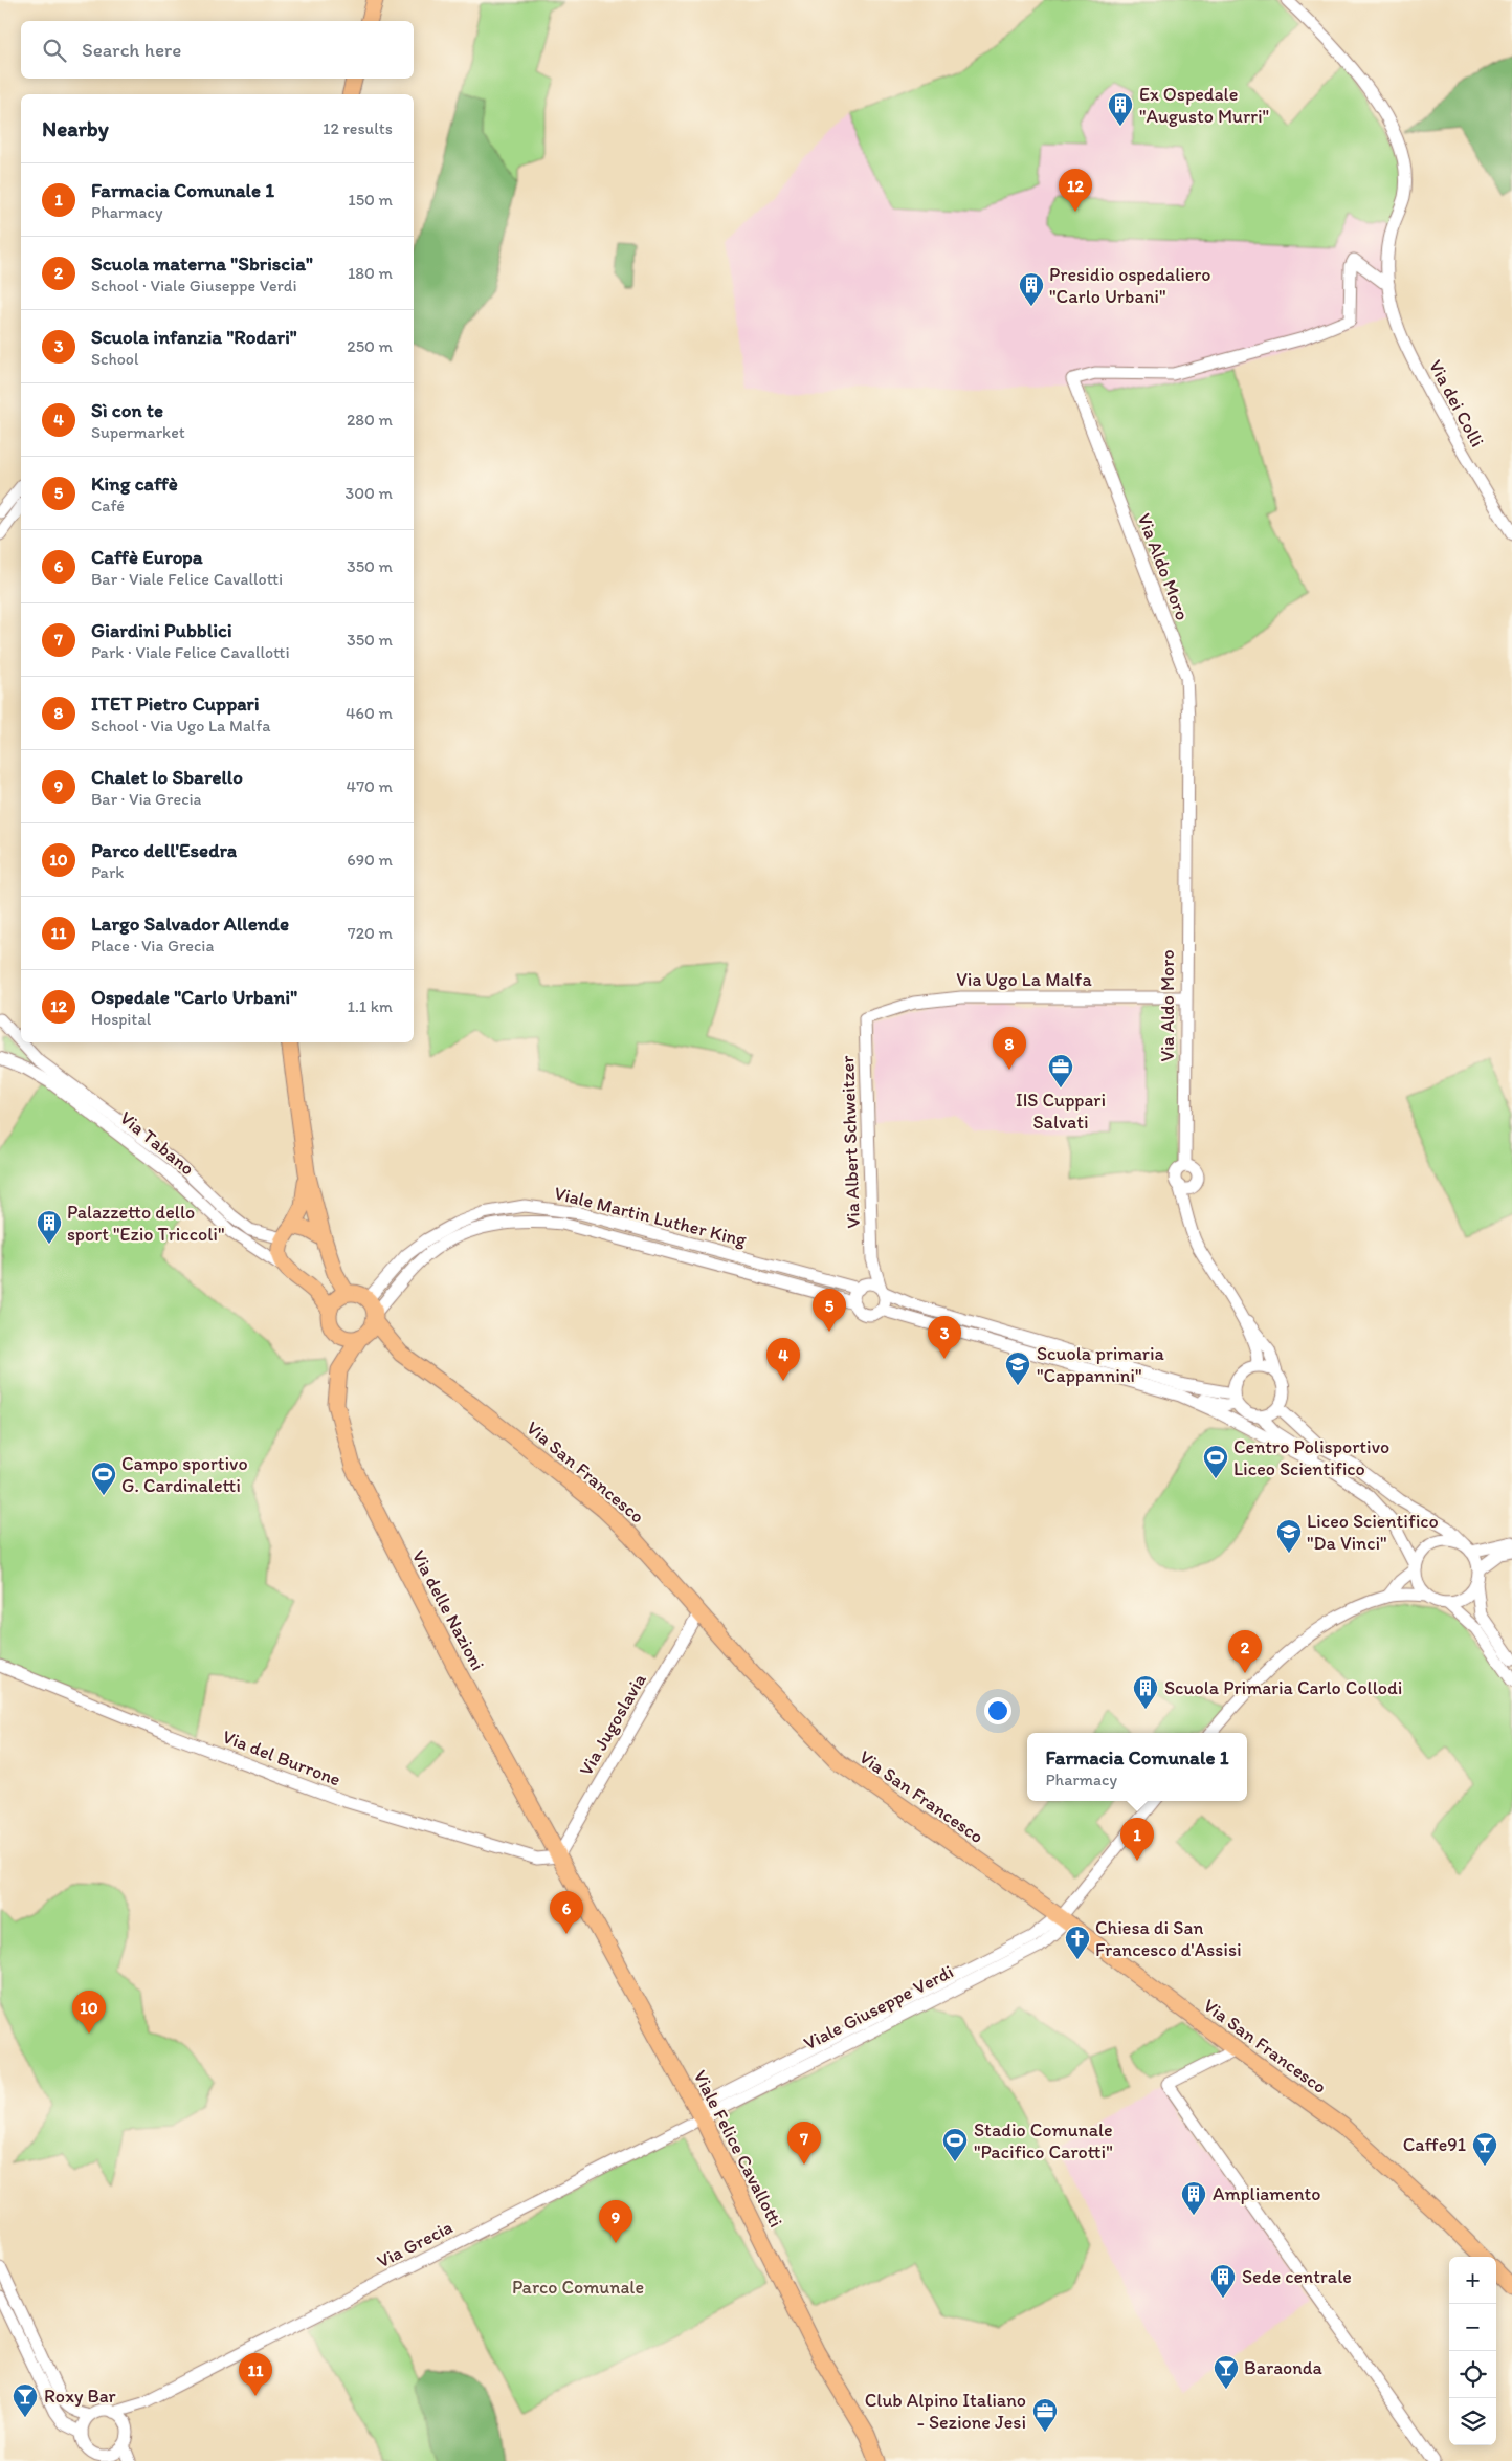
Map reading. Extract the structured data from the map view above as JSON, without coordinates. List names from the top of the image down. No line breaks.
{"streets":{"main road":["Via San Francesco","Via delle Nazioni","Viale Felice Cavallotti"],"street":["Via dei Colli","Via Aldo Moro","Via Ugo La Malfa","Via Albert Schweitzer","Via Tabano","Viale Martin Luther King","Via Jugoslavia","Via del Burrone","Viale Giuseppe Verdi","Via Grecia"]},"crossings":[["Via dei Colli","Via Aldo Moro"],["Via Aldo Moro","Via Ugo La Malfa"],["Via Ugo La Malfa","Via Albert Schweitzer"],["Via Albert Schweitzer","Viale Martin Luther King"],["Viale Martin Luther King","Via San Francesco"],["Viale Martin Luther King","Via delle Nazioni"],["Via San Francesco","Via delle Nazioni"],["Via San Francesco","Via Jugoslavia"],["Via San Francesco","Viale Giuseppe Verdi"],["Via delle Nazioni","Via Jugoslavia"],["Via delle Nazioni","Via del Burrone"],["Via delle Nazioni","Viale Felice Cavallotti"],["Via Jugoslavia","Via del Burrone"],["Via Jugoslavia","Viale Felice Cavallotti"],["Via del Burrone","Viale Felice Cavallotti"],["Viale Giuseppe Verdi","Viale Felice Cavallotti"],["Viale Giuseppe Verdi","Via Grecia"],["Viale Felice Cavallotti","Via Grecia"]],"parks":["Parco Comunale"],"places":{"building":["Ex Ospedale \"Augusto Murri\"","Presidio ospedaliero \"Carlo Urbani\"","Palazzetto dello sport \"Ezio Triccoli\"","Scuola Primaria Carlo Collodi","Ampliamento","Sede centrale"],"office":["IIS Cuppari Salvati","Club Alpino Italiano - Sezione Jesi"],"school or university":["Scuola primaria \"Cappannini\"","Liceo Scientifico \"Da Vinci\""],"sports":["Centro Polisportivo Liceo Scientifico","Campo sportivo G. Cardinaletti","Stadio Comunale \"Pacifico Carotti\""],"church":["Chiesa di San Francesco d'Assisi"],"bar":["Caffe91","Baraonda","Roxy Bar"]},"page":{"search":"Search here","heading":["Nearby","12 results"],"list":[{"mark":"1","name":"Farmacia Comunale 1","note":"Pharmacy","value":"150 m"},{"mark":"2","name":"Scuola materna \"Sbriscia\"","note":"School · Viale Giuseppe Verdi","value":"180 m"},{"mark":"3","name":"Scuola infanzia \"Rodari\"","note":"School","value":"250 m"},{"mark":"4","name":"Sì con te","note":"Supermarket","value":"280 m"},{"mark":"5","name":"King caffè","note":"Café","value":"300 m"},{"mark":"6","name":"Caffè Europa","note":"Bar · Viale Felice Cavallotti","value":"350 m"},{"mark":"7","name":"Giardini Pubblici","note":"Park · Viale Felice Cavallotti","value":"350 m"},{"mark":"8","name":"ITET Pietro Cuppari","note":"School · Via Ugo La Malfa","value":"460 m"},{"mark":"9","name":"Chalet lo Sbarello","note":"Bar · Via Grecia","value":"470 m"},{"mark":"10","name":"Parco dell'Esedra","note":"Park","value":"690 m"},{"mark":"11","name":"Largo Salvador Allende","note":"Place · Via Grecia","value":"720 m"},{"mark":"12","name":"Ospedale \"Carlo Urbani\"","note":"Hospital","value":"1.1 km"}],"pins":["12","8","5","3","4","2","1","6","10","7","9","11"],"popup":["Farmacia Comunale 1","Pharmacy"],"map_buttons":["+","−"]}}
